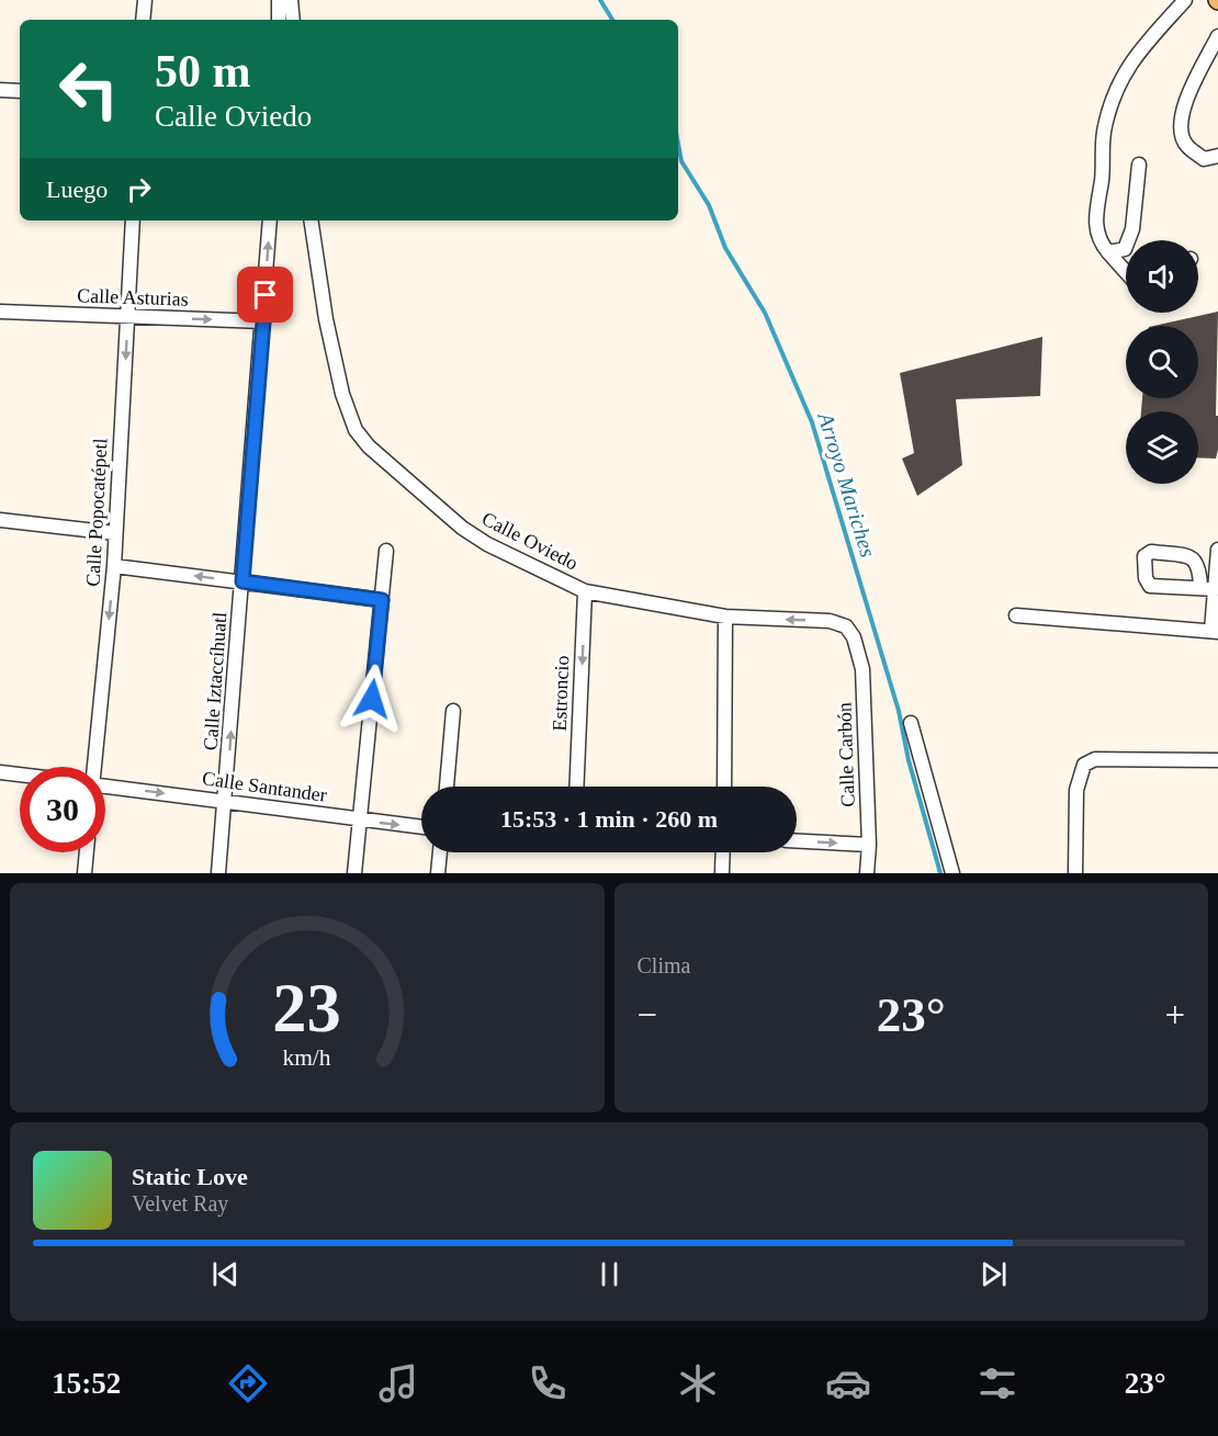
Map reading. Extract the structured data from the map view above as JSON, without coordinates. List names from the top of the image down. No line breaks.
{"streets":{"street":["Calle Asturias","Calle Popocatépetl","Calle Oviedo","Calle Iztaccíhuatl","Estroncio","Calle Carbón","Calle Santander"]},"crossings":[["Calle Asturias","Calle Popocatépetl"],["Calle Asturias","Calle Iztaccíhuatl"],["Calle Oviedo","Estroncio"],["Calle Oviedo","Calle Carbón"],["Calle Iztaccíhuatl","Calle Santander"]],"one_way":["Calle Asturias","Calle Popocatépetl","Calle Iztaccíhuatl","Estroncio","Calle Santander"],"water":["Arroyo Mariches"],"page":{"turn":["50 m","Calle Oviedo"],"then":"Luego","limit":"30","trip":"15:53 · 1 min · 260 m","tile":"Clima","heat":["−","23°","+"],"song":["Static Love","Velvet Ray"],"tabs":["15:52","23°"],"gauge":["23","km/h"]}}
